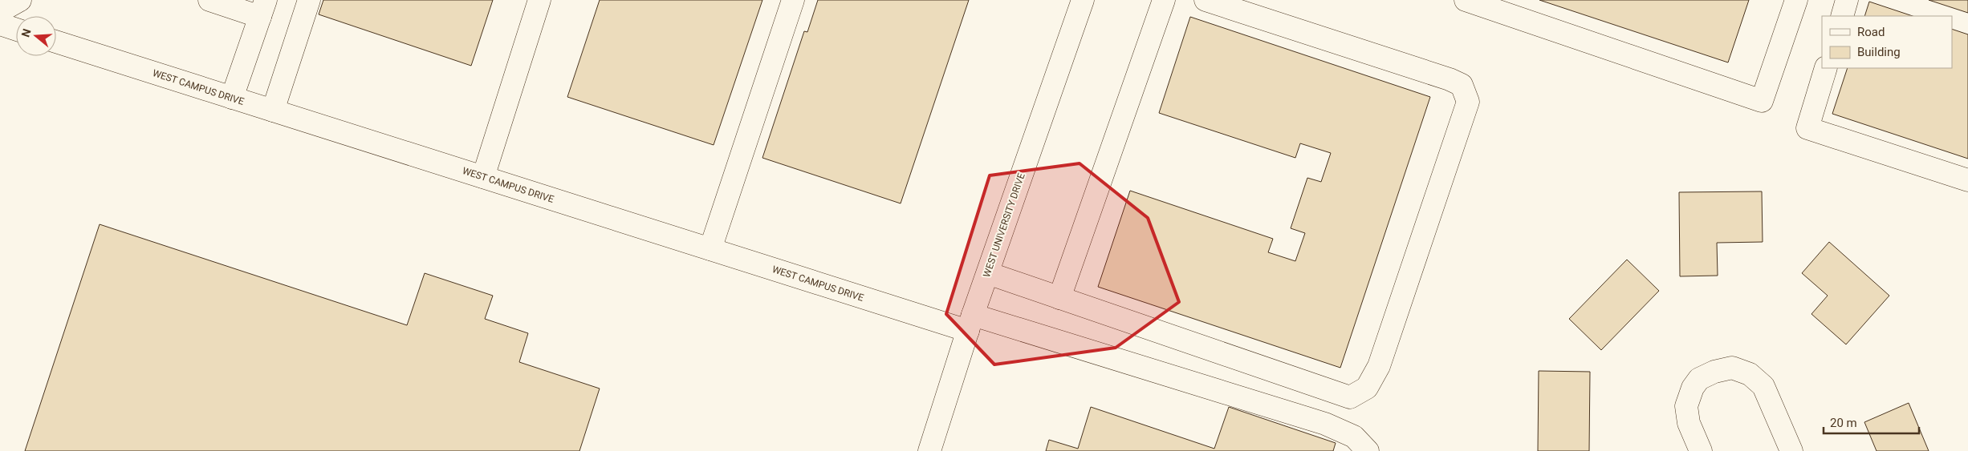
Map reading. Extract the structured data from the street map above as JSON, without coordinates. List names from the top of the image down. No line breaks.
{"streets":{"street":["WEST CAMPUS DRIVE","WEST UNIVERSITY DRIVE"]},"crossings":[["WEST CAMPUS DRIVE","WEST UNIVERSITY DRIVE"]],"legend":["Road","Building"],"scale_bar":"20 m","north":"left"}
